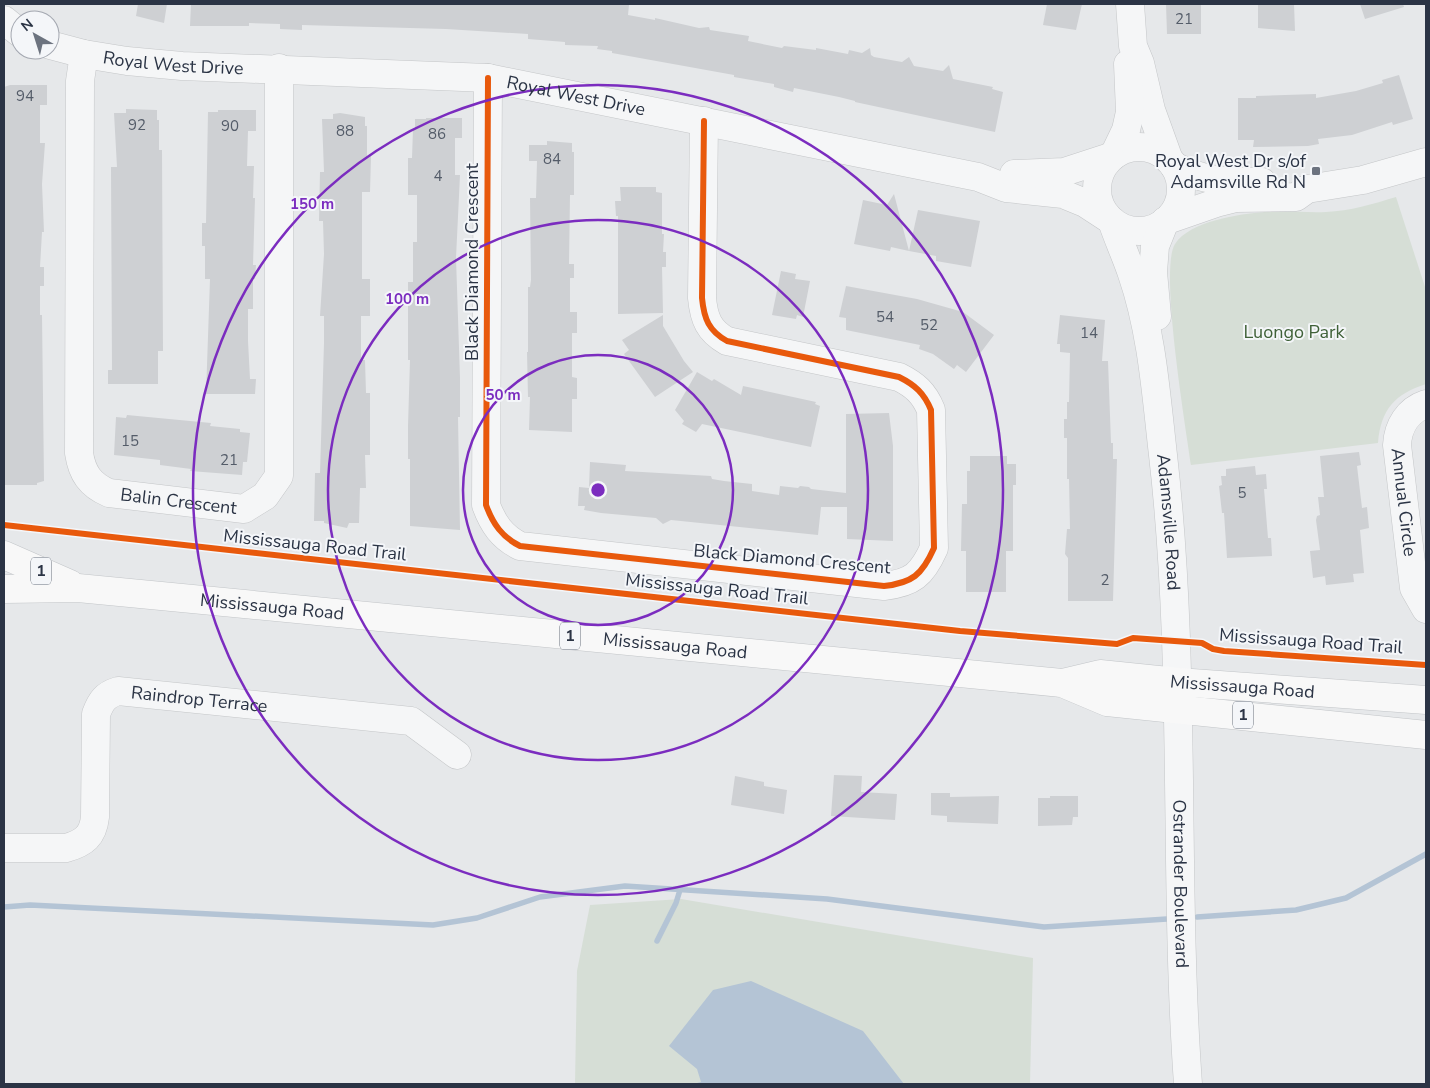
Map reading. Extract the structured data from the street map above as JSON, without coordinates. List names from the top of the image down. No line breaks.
{"streets":{"main road":["1","Mississauga Road"],"street":["Royal West Drive","Black Diamond Crescent","Balin Crescent","Annual Circle","Adamsville Road","Raindrop Terrace","Ostrander Boulevard"],"cycle path":["Mississauga Road Trail"]},"crossings":[["Royal West Drive","Black Diamond Crescent"],["Royal West Drive","Balin Crescent"],["Royal West Drive","Adamsville Road"],["Adamsville Road","Mississauga Road"],["Adamsville Road","Ostrander Boulevard"],["Mississauga Road","Ostrander Boulevard"]],"parks":["Luongo Park"],"places":{"transit":["Royal West Dr s/of Adamsville Rd N"]},"house_numbers":["21","94","92","90","88","86","84","4","54","52","14","15","21","5","2"],"north":"top left","rings":["150 m","100 m","50 m"]}
